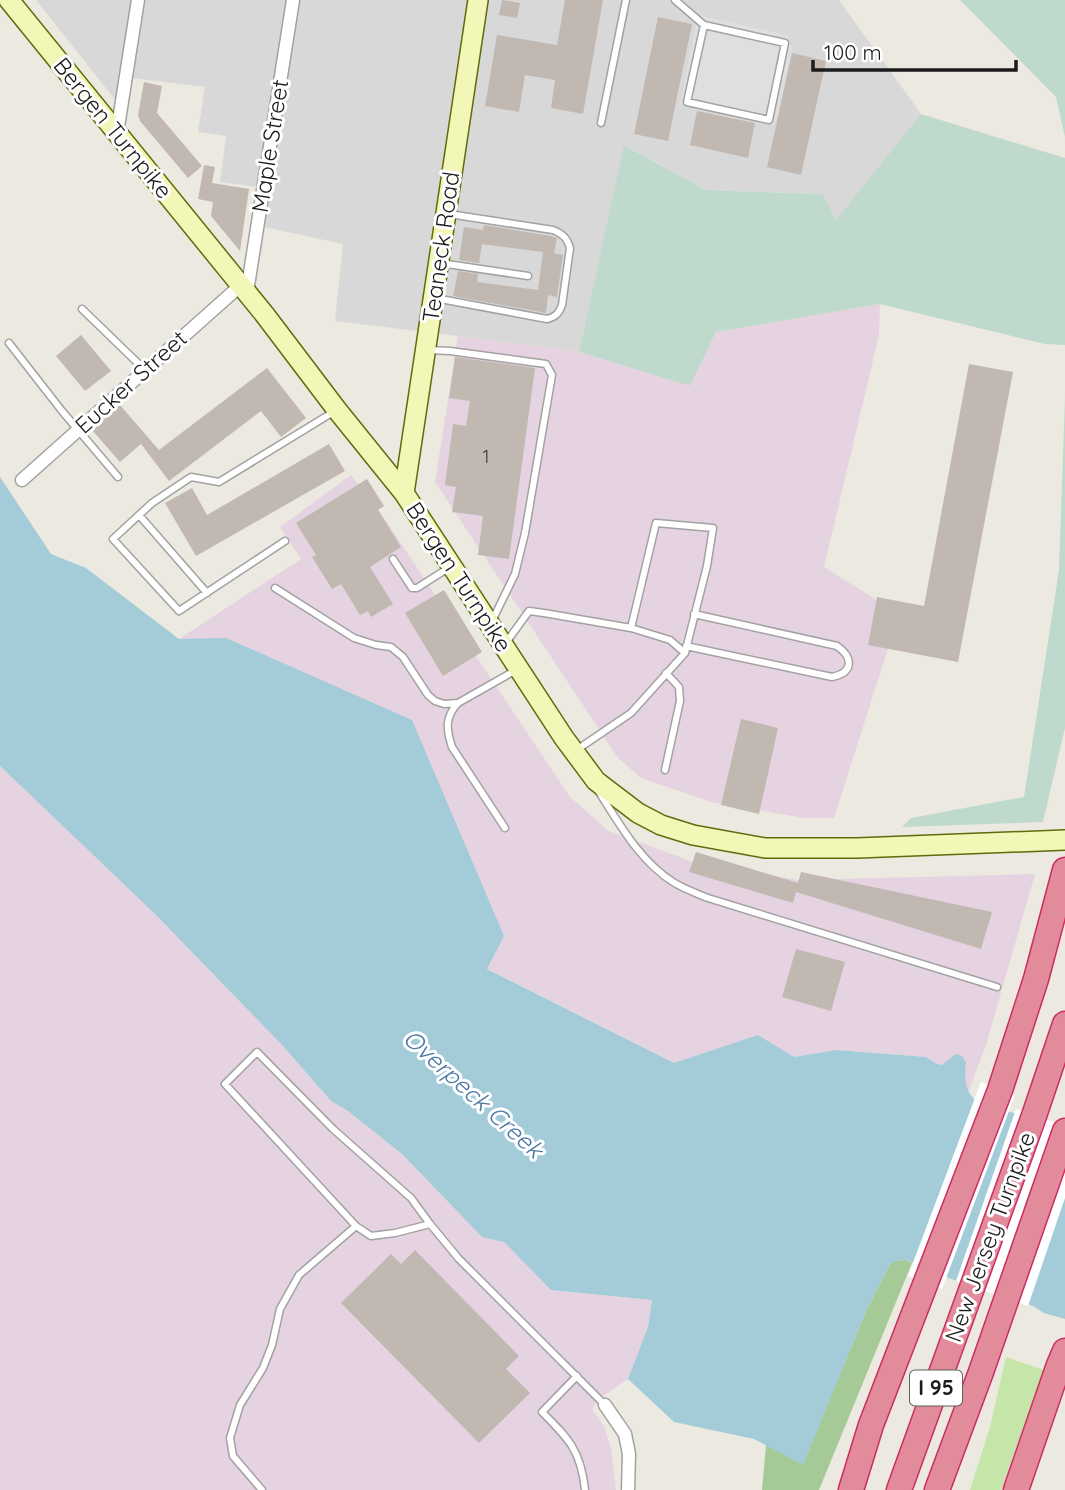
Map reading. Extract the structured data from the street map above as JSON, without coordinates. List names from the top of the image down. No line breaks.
{"streets":{"highway":["New Jersey Turnpike","I 95"],"main road":["Bergen Turnpike","Teaneck Road"],"street":["Maple Street","Eucker Street"]},"crossings":[["Bergen Turnpike","Maple Street"],["Bergen Turnpike","Teaneck Road"],["Bergen Turnpike","Eucker Street"],["Maple Street","Eucker Street"]],"water":["Overpeck Creek"],"house_numbers":["1"],"scale_bar":"100 m"}
